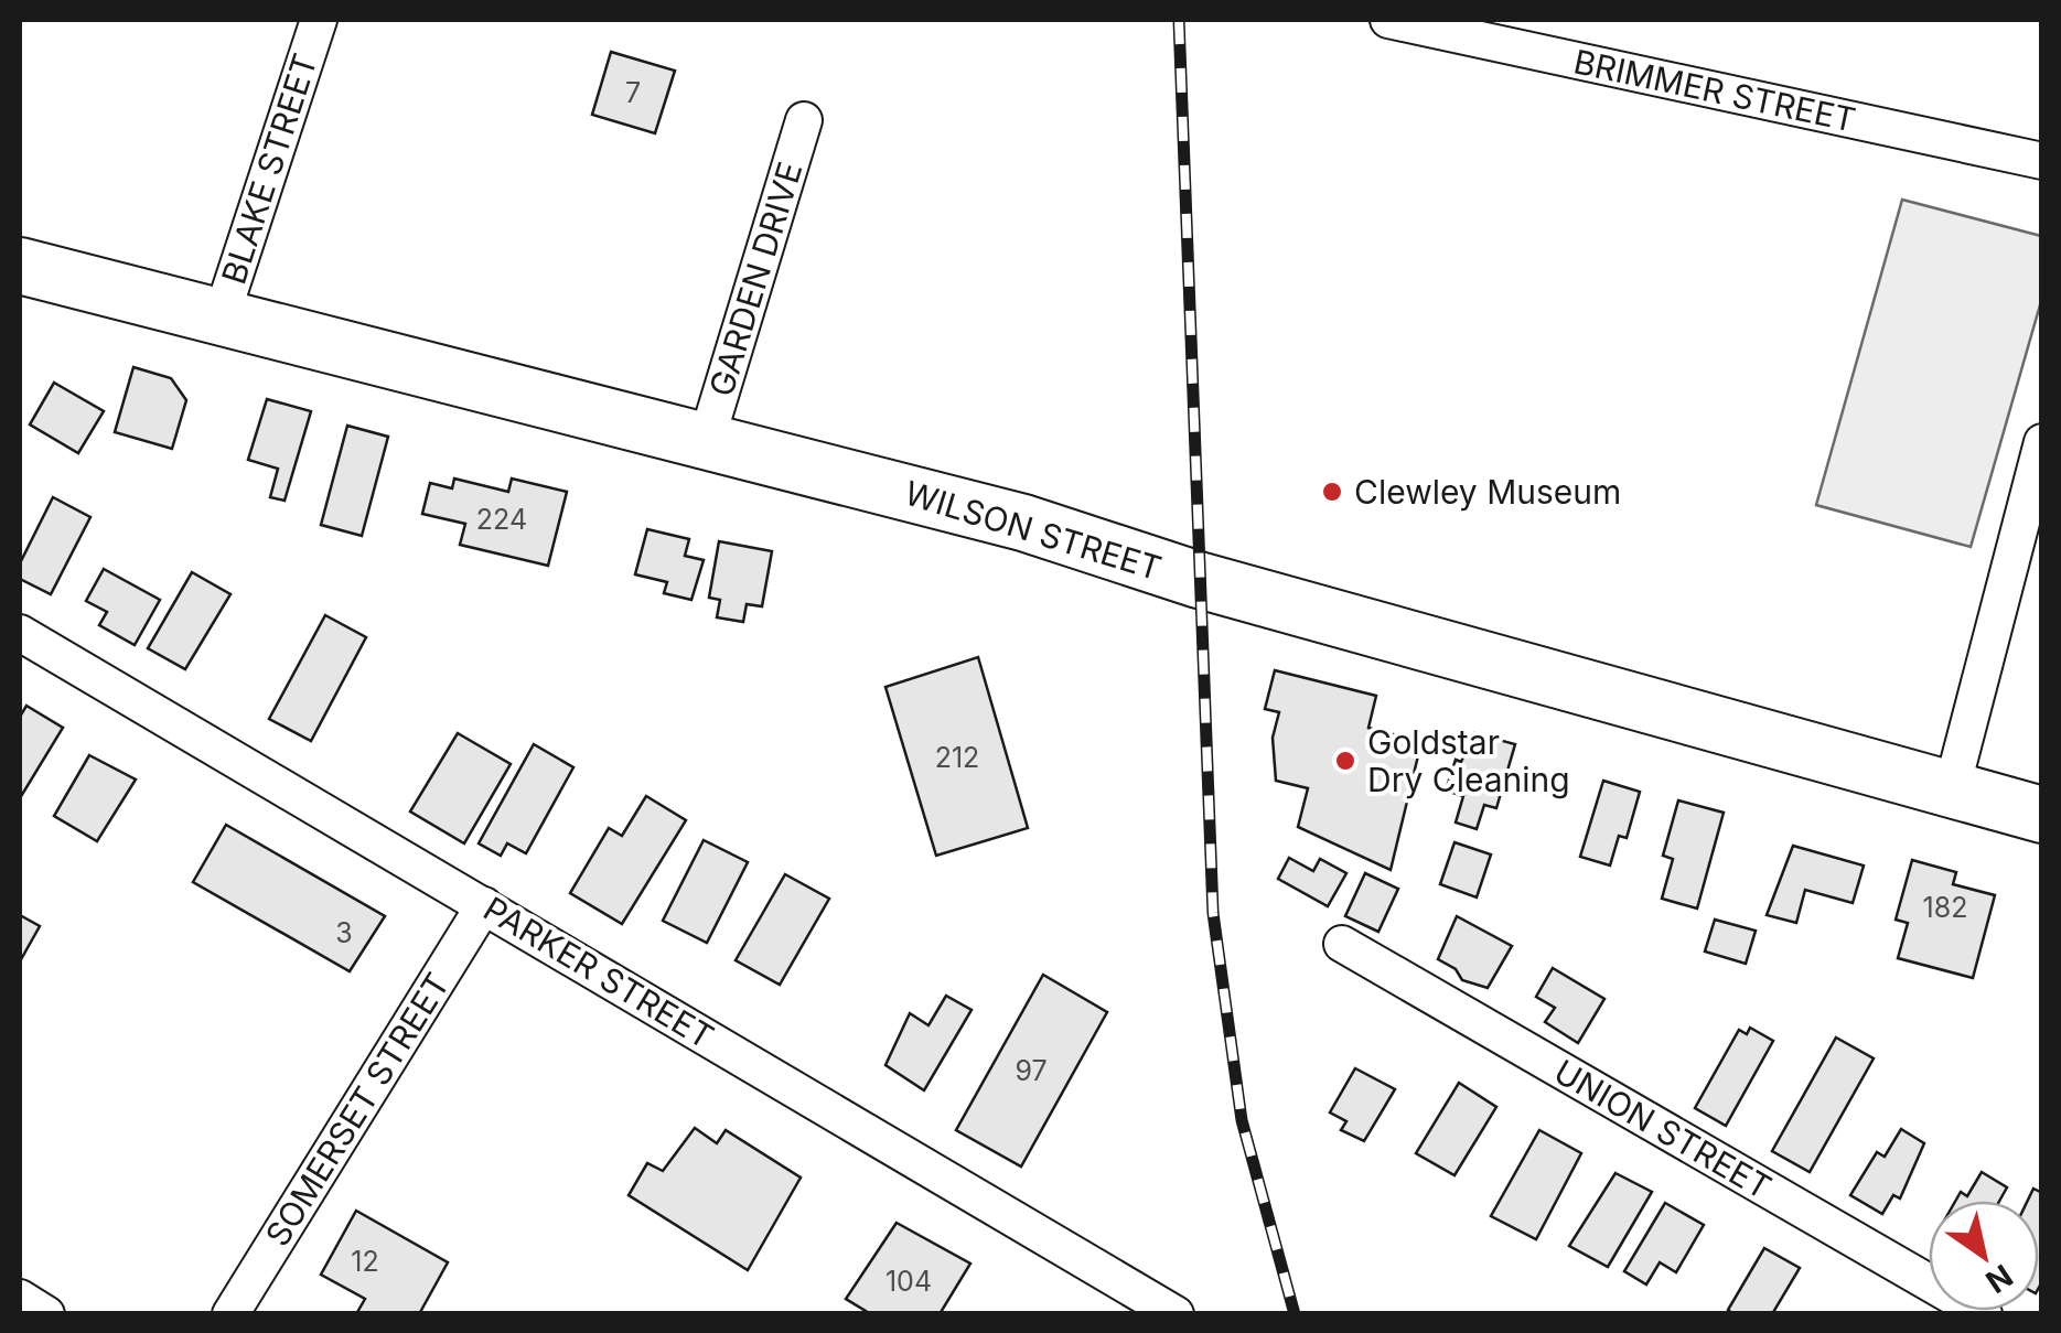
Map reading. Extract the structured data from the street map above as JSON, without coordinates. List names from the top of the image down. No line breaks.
{"streets":{"main road":["WILSON STREET"],"street":["BRIMMER STREET","BLAKE STREET","GARDEN DRIVE","PARKER STREET","SOMERSET STREET","UNION STREET"]},"crossings":[["BLAKE STREET","WILSON STREET"],["GARDEN DRIVE","WILSON STREET"],["PARKER STREET","SOMERSET STREET"]],"places":["Clewley Museum","Goldstar Dry Cleaning"],"house_numbers":["7","224","212","182","3","97","12","104"],"north":"bottom right"}
